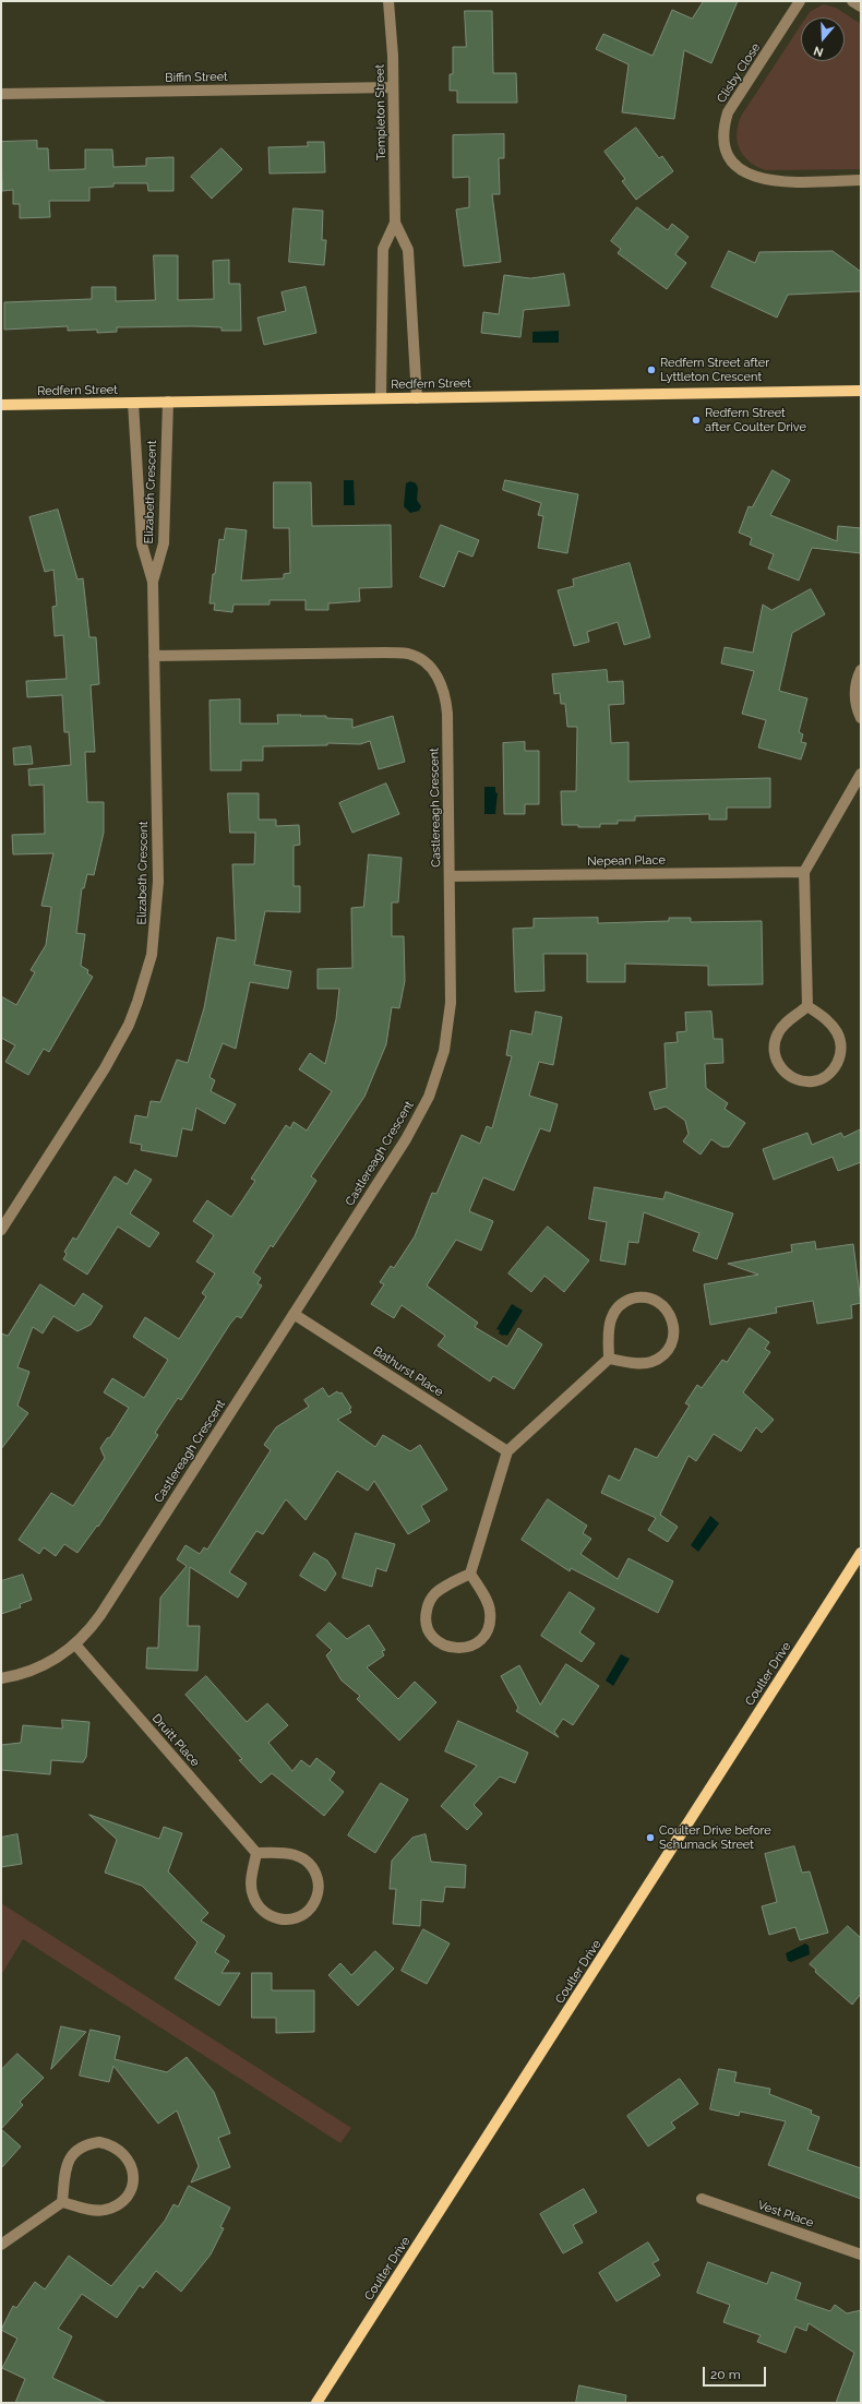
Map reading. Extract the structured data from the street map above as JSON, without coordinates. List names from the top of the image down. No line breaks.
{"streets":{"main road":["Redfern Street","Coulter Drive"],"street":["Clisby Close","Biffin Street","Templeton Street","Elizabeth Crescent","Castlereagh Crescent","Nepean Place","Bathurst Place","Druitt Place","Vest Place"]},"crossings":[["Biffin Street","Templeton Street"],["Templeton Street","Redfern Street"],["Redfern Street","Elizabeth Crescent"],["Elizabeth Crescent","Castlereagh Crescent"],["Castlereagh Crescent","Nepean Place"],["Castlereagh Crescent","Bathurst Place"],["Castlereagh Crescent","Druitt Place"]],"places":["Redfern Street after Lyttleton Crescent","Redfern Street after Coulter Drive","Coulter Drive before Schumack Street"],"scale_bar":"20 m","north":"bottom"}
